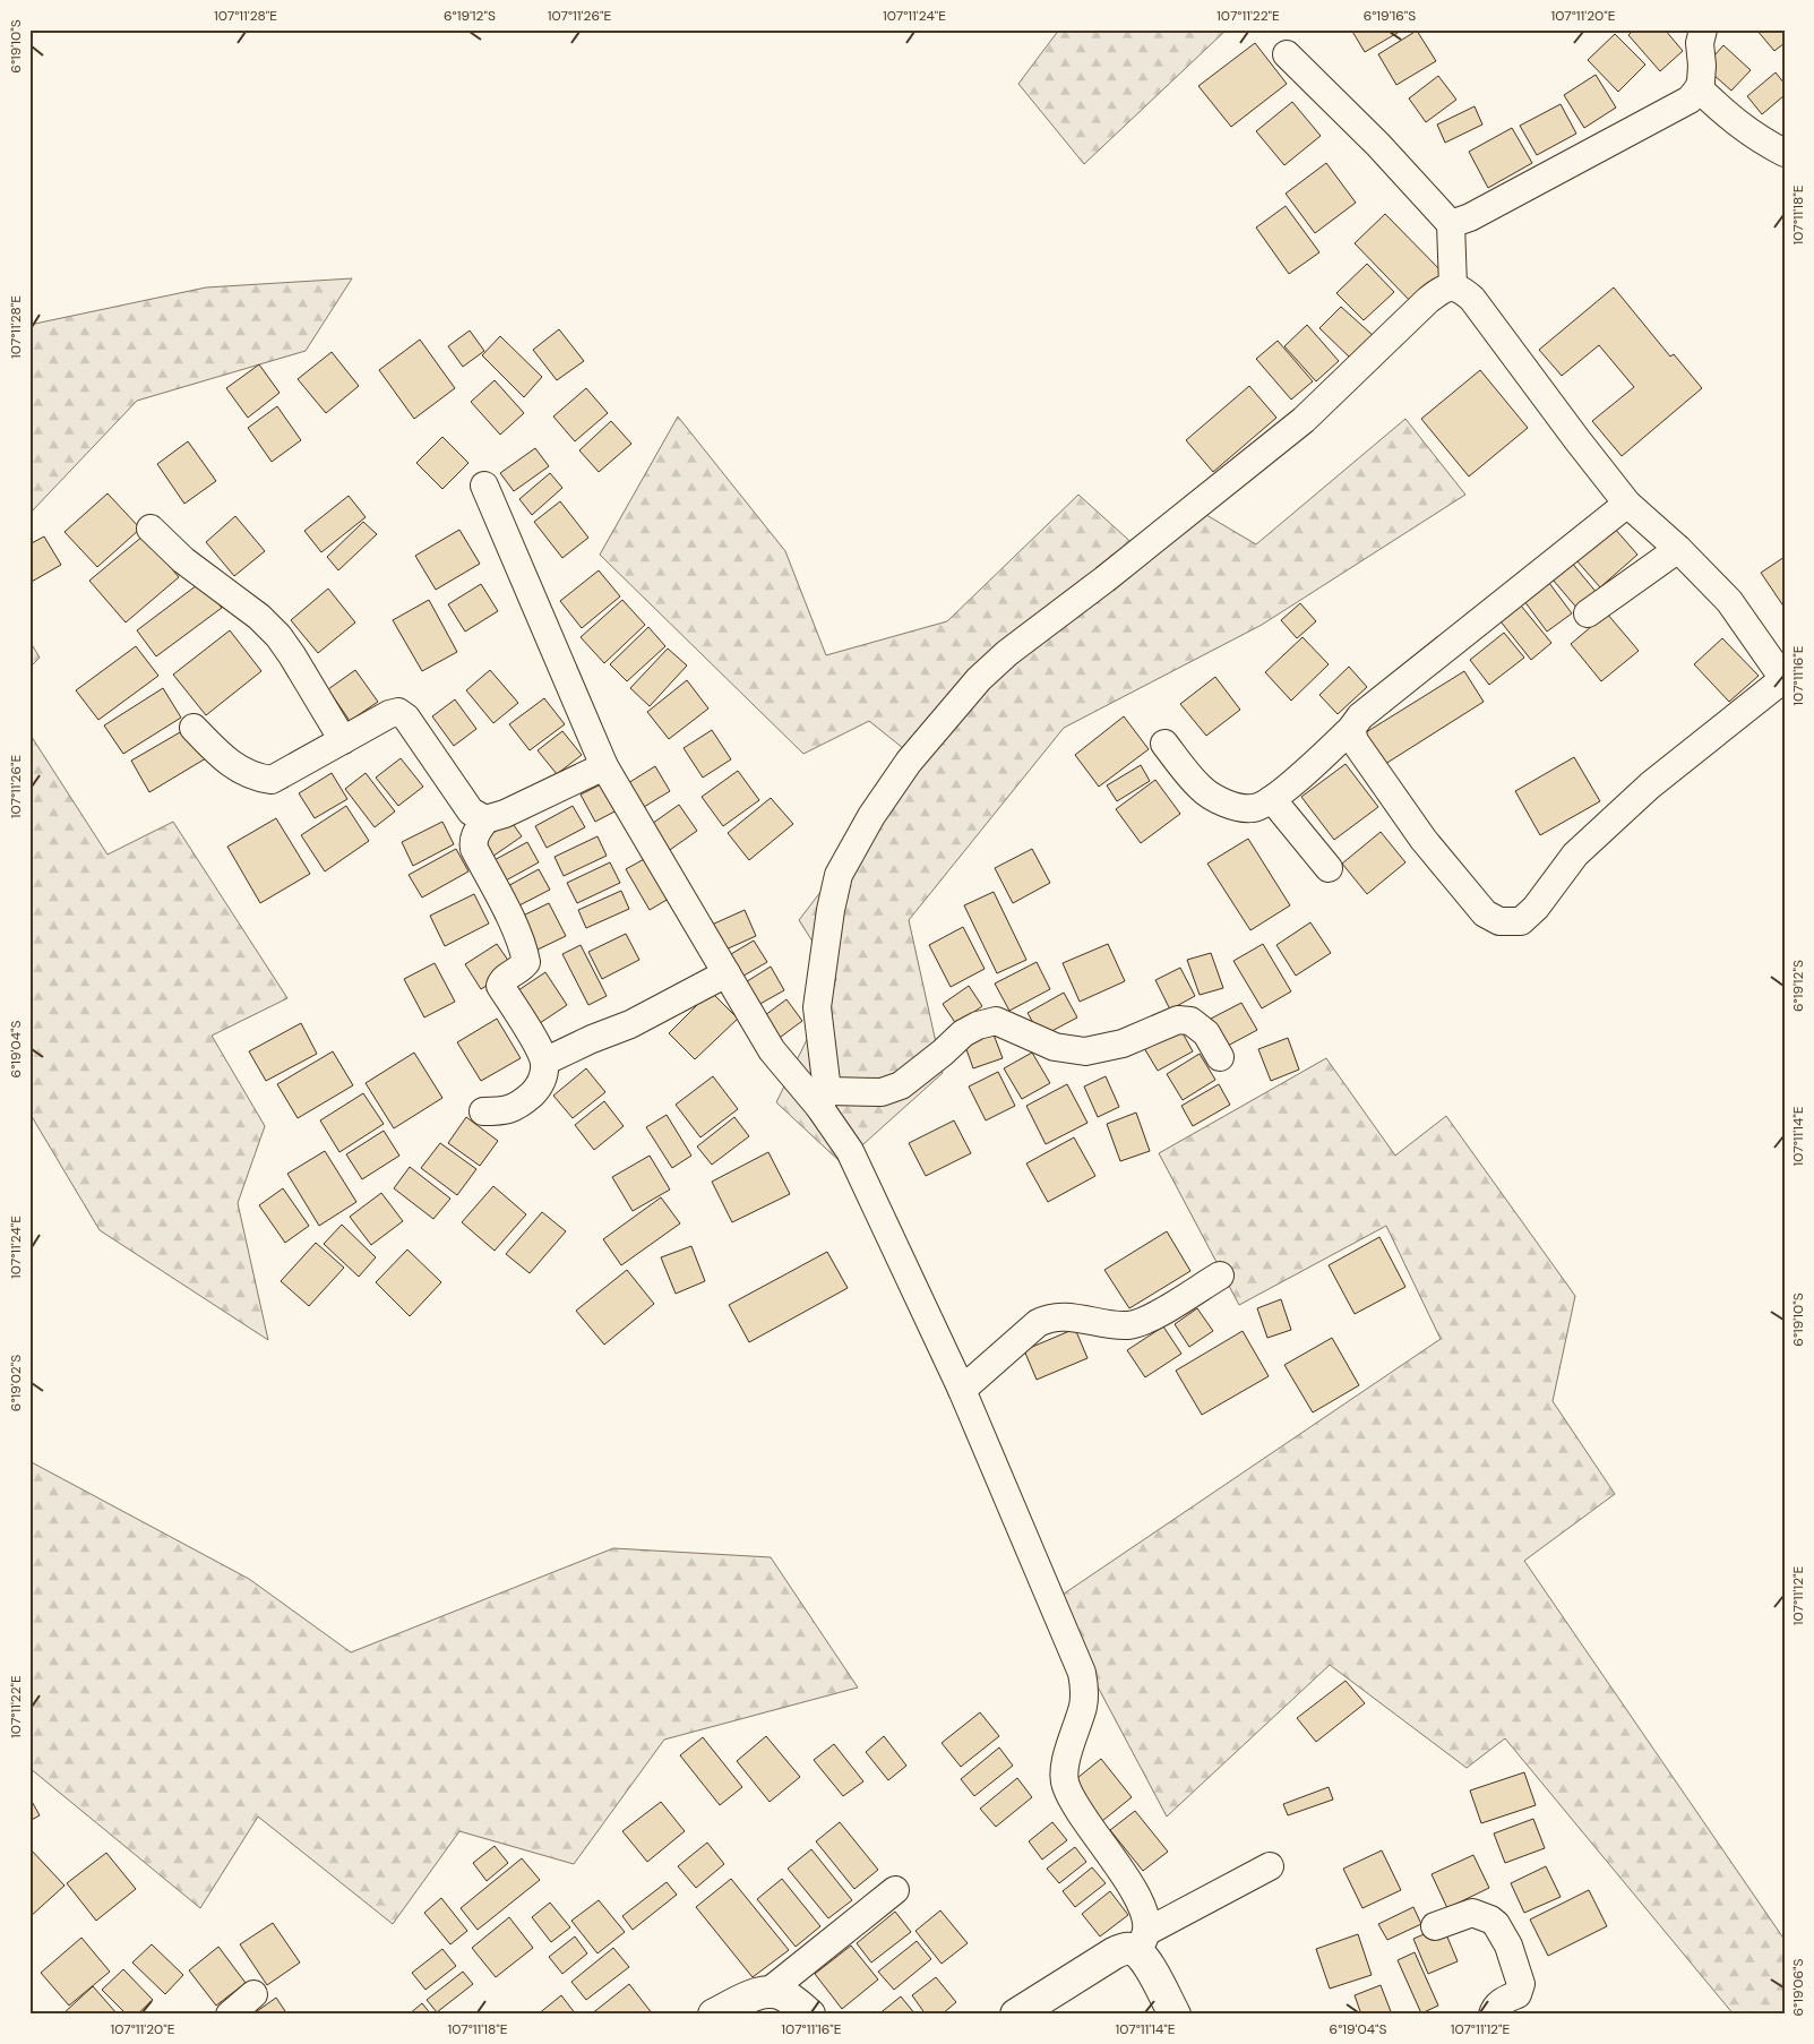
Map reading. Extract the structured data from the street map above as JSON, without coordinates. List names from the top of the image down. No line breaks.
{"coordinates":["107°11'28\"E","6°19'12\"S","107°11'26\"E","107°11'24\"E","107°11'22\"E","6°19'16\"S","107°11'20\"E","6°19'10\"S","107°11'18\"E","107°11'16\"E","6°19'04\"S","107°11'14\"E","6°19'02\"S","107°11'12\"E","6°19'06\"S"]}
